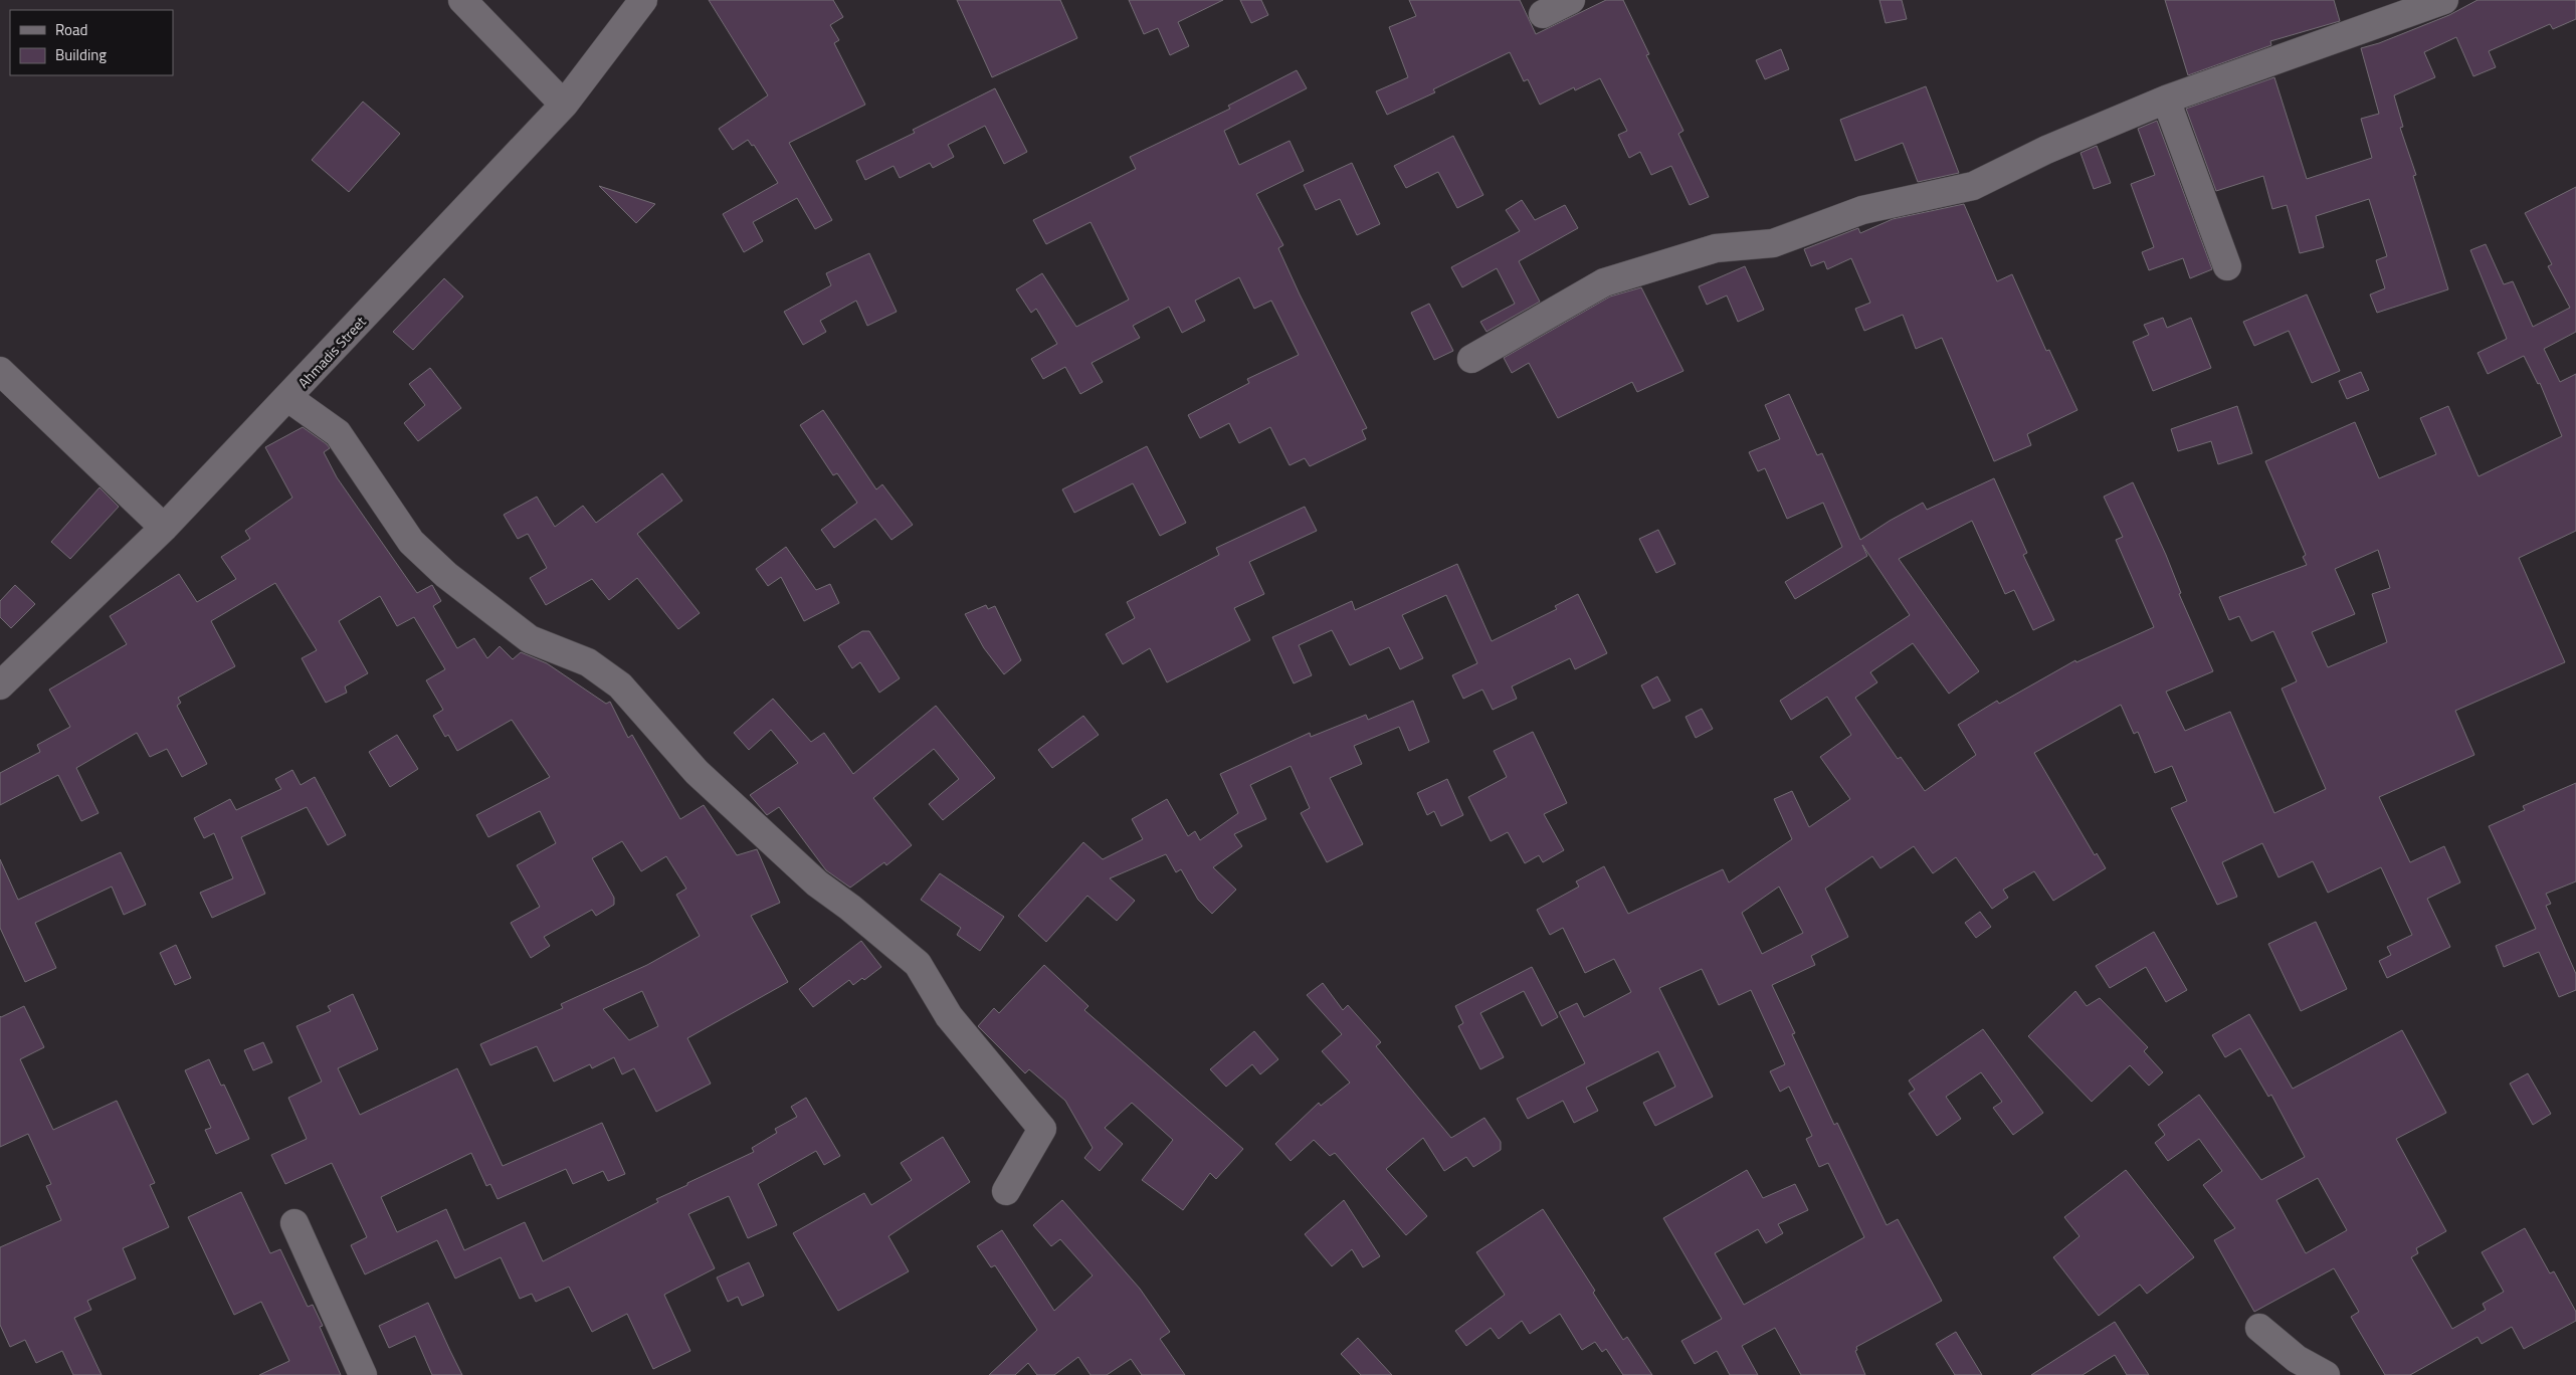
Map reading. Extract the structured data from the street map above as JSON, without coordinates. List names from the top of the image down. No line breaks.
{"streets":{"street":["Ahmadis Street"]},"legend":["Road","Building"]}
